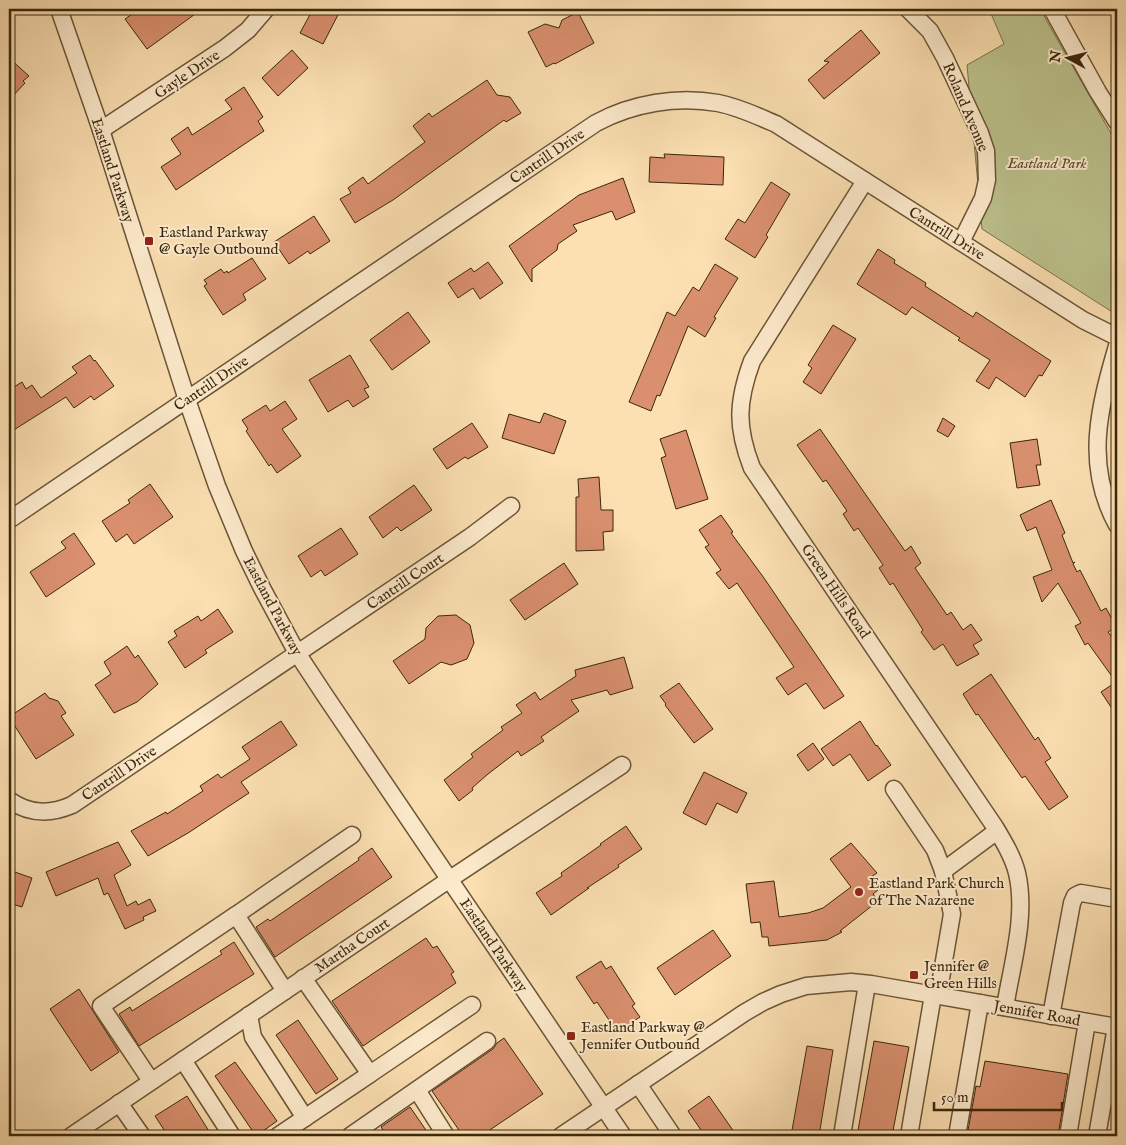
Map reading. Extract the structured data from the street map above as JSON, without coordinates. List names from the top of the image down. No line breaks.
{"streets":{"street":["Gayle Drive","Roland Avenue","Cantrill Drive","Eastland Parkway","Cantrill Court","Green Hills Road","Martha Court","Jennifer Road"]},"crossings":[["Gayle Drive","Eastland Parkway"],["Roland Avenue","Cantrill Drive"],["Cantrill Drive","Eastland Parkway"],["Cantrill Drive","Cantrill Court"],["Cantrill Drive","Green Hills Road"],["Eastland Parkway","Cantrill Court"],["Eastland Parkway","Martha Court"],["Eastland Parkway","Jennifer Road"],["Green Hills Road","Jennifer Road"]],"parks":["Eastland Park"],"places":{"transit":["Eastland Parkway @ Gayle Outbound","Jennifer @ Green Hills","Eastland Parkway @ Jennifer Outbound"],"other":["Eastland Park Church of The Nazarene"]},"scale_bar":"50 m","north":"left"}
